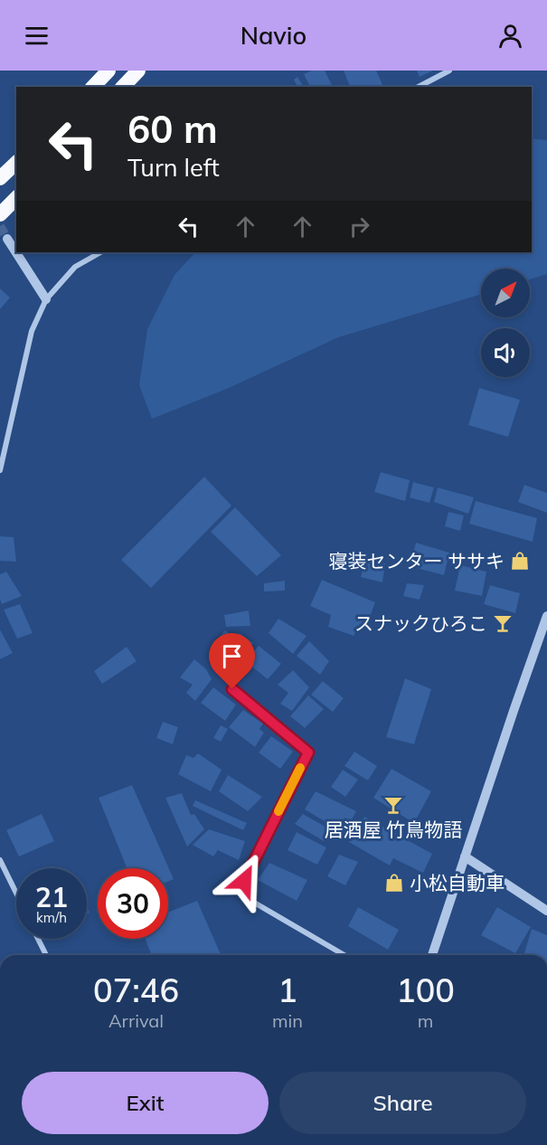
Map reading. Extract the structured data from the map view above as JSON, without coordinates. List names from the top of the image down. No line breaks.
{"places":{"shop":["寝装センター ササキ","小松自動車"],"bar":["スナックひろこ","居酒屋 竹鳥物語"]},"north":"top right","page":{"header":"Navio","turn":["60 m","Turn left"],"speed":"21 km/h","limit":"30","eta":["07:46","Arrival","1","min","100","m"],"buttons":["Exit","Share"]}}
